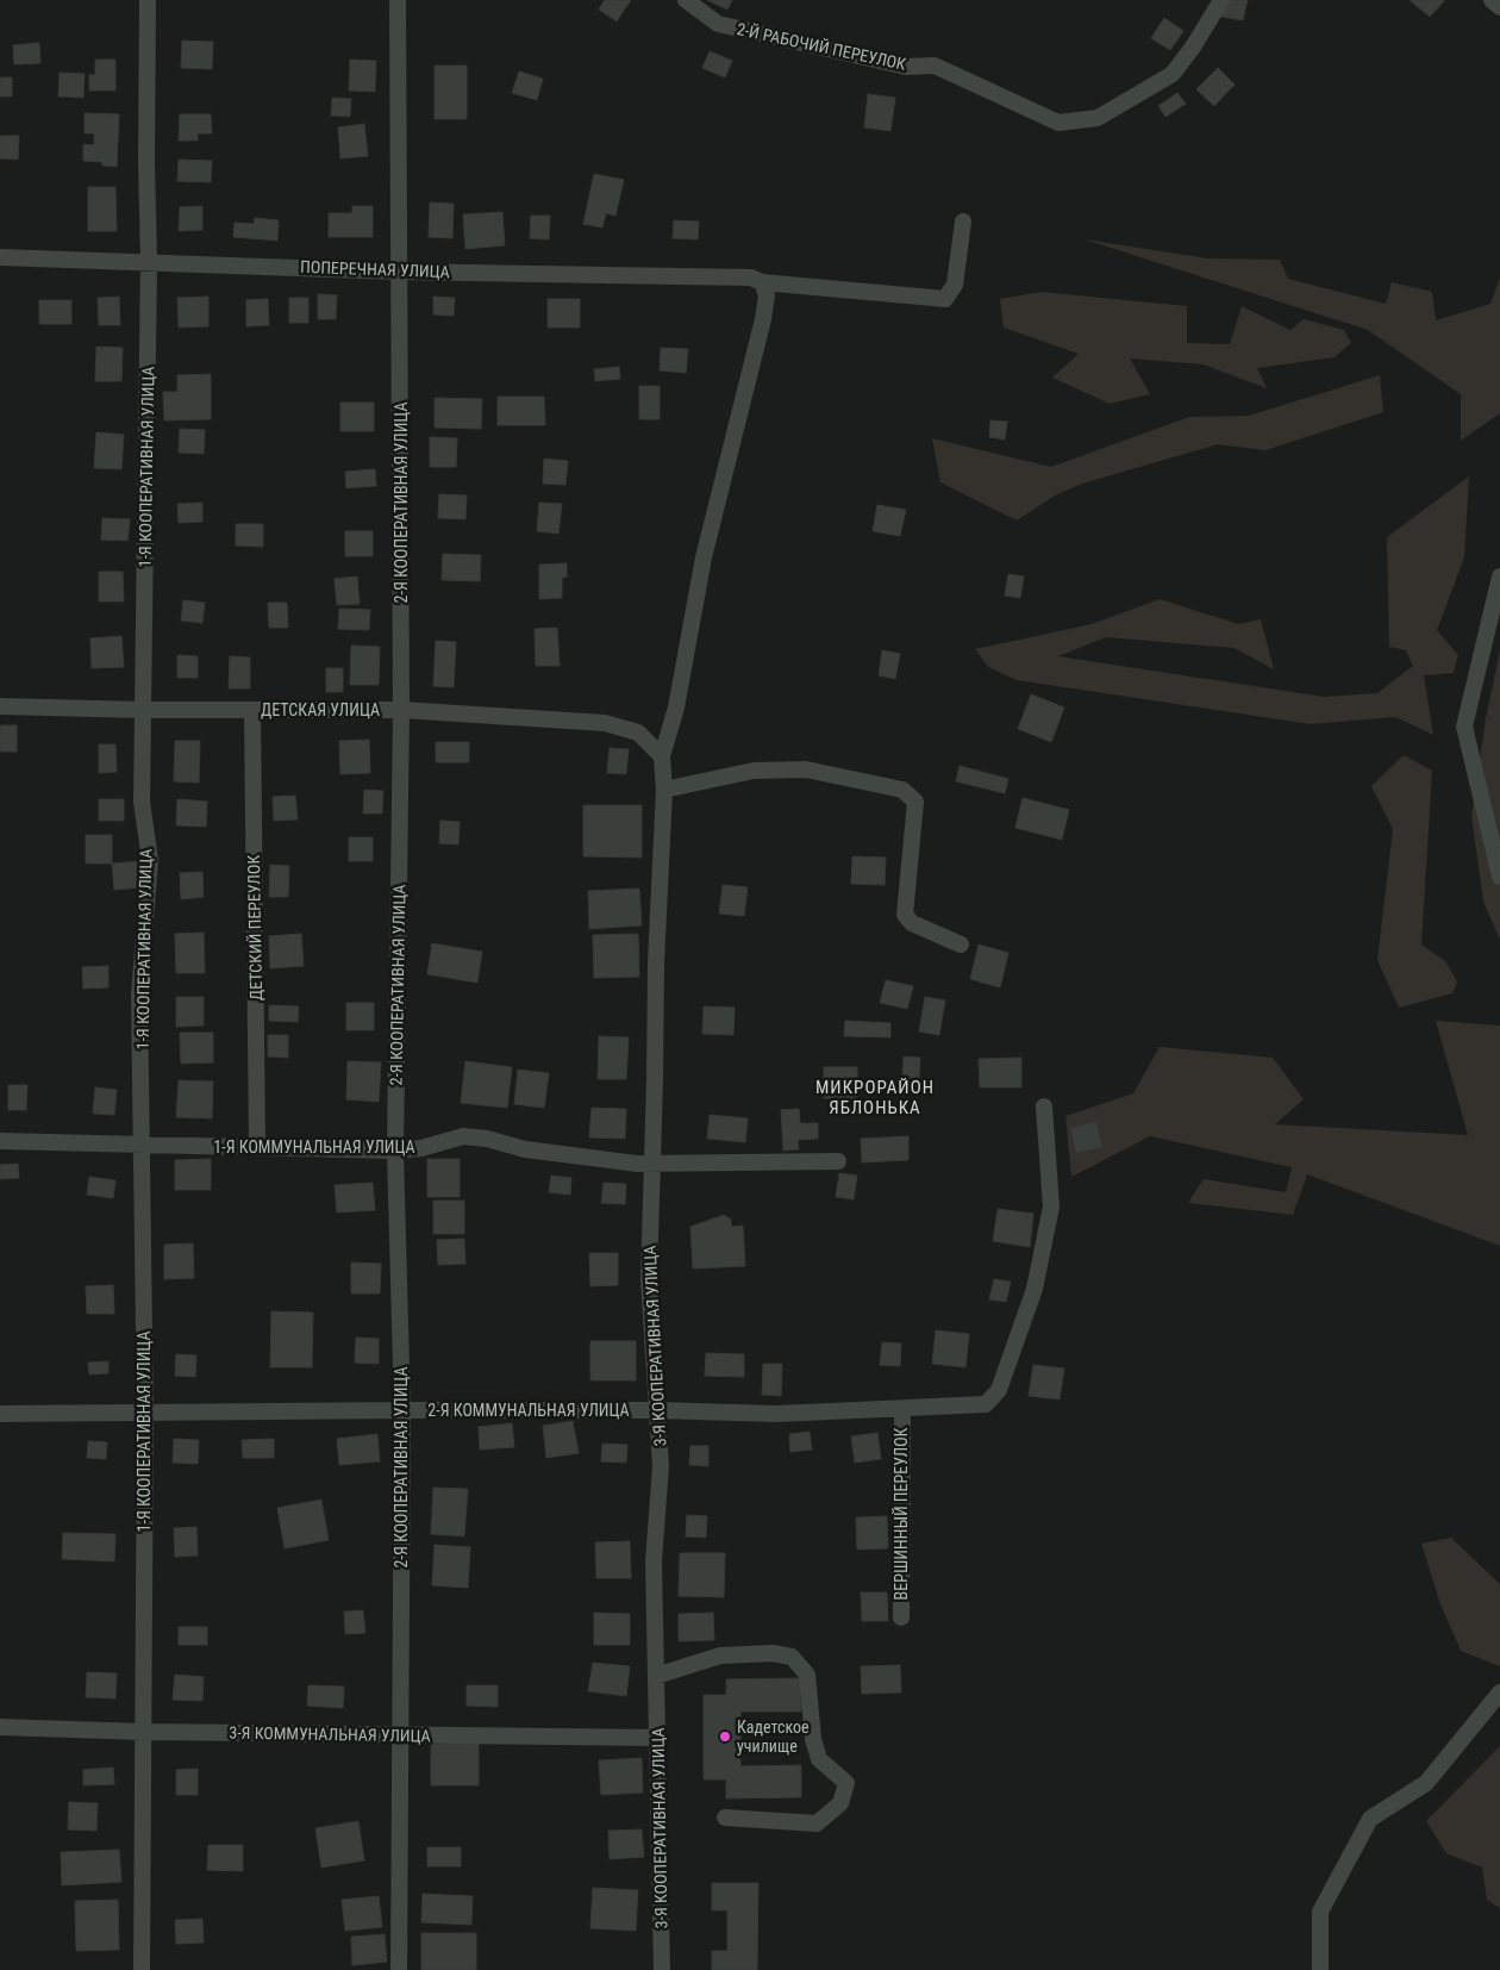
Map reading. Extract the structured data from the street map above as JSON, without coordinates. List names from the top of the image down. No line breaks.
{"streets":{"street":["2-Й РАБОЧИЙ ПЕРЕУЛОК","ПОПЕРЕЧНАЯ УЛИЦА","1-Я КООПЕРАТИВНАЯ УЛИЦА","2-Я КООПЕРАТИВНАЯ УЛИЦА","ДЕТСКАЯ УЛИЦА","ДЕТСКИЙ ПЕРЕУЛОК","1-Я КОММУНАЛЬНАЯ УЛИЦА","3-Я КООПЕРАТИВНАЯ УЛИЦА","2-Я КОММУНАЛЬНАЯ УЛИЦА","ВЕРШИННЫЙ ПЕРЕУЛОК","3-Я КОММУНАЛЬНАЯ УЛИЦА"]},"crossings":[["ПОПЕРЕЧНАЯ УЛИЦА","1-Я КООПЕРАТИВНАЯ УЛИЦА"],["ПОПЕРЕЧНАЯ УЛИЦА","2-Я КООПЕРАТИВНАЯ УЛИЦА"],["1-Я КООПЕРАТИВНАЯ УЛИЦА","ДЕТСКАЯ УЛИЦА"],["1-Я КООПЕРАТИВНАЯ УЛИЦА","1-Я КОММУНАЛЬНАЯ УЛИЦА"],["1-Я КООПЕРАТИВНАЯ УЛИЦА","2-Я КОММУНАЛЬНАЯ УЛИЦА"],["1-Я КООПЕРАТИВНАЯ УЛИЦА","3-Я КОММУНАЛЬНАЯ УЛИЦА"],["2-Я КООПЕРАТИВНАЯ УЛИЦА","ДЕТСКАЯ УЛИЦА"],["2-Я КООПЕРАТИВНАЯ УЛИЦА","1-Я КОММУНАЛЬНАЯ УЛИЦА"],["2-Я КООПЕРАТИВНАЯ УЛИЦА","2-Я КОММУНАЛЬНАЯ УЛИЦА"],["2-Я КООПЕРАТИВНАЯ УЛИЦА","3-Я КОММУНАЛЬНАЯ УЛИЦА"],["ДЕТСКАЯ УЛИЦА","ДЕТСКИЙ ПЕРЕУЛОК"],["ДЕТСКАЯ УЛИЦА","3-Я КООПЕРАТИВНАЯ УЛИЦА"],["ДЕТСКИЙ ПЕРЕУЛОК","1-Я КОММУНАЛЬНАЯ УЛИЦА"],["1-Я КОММУНАЛЬНАЯ УЛИЦА","3-Я КООПЕРАТИВНАЯ УЛИЦА"],["3-Я КООПЕРАТИВНАЯ УЛИЦА","2-Я КОММУНАЛЬНАЯ УЛИЦА"],["3-Я КООПЕРАТИВНАЯ УЛИЦА","3-Я КОММУНАЛЬНАЯ УЛИЦА"],["2-Я КОММУНАЛЬНАЯ УЛИЦА","ВЕРШИННЫЙ ПЕРЕУЛОК"]],"districts":["МИКРОРАЙОН ЯБЛОНЬКА"],"places":["Кадетское училище"]}
